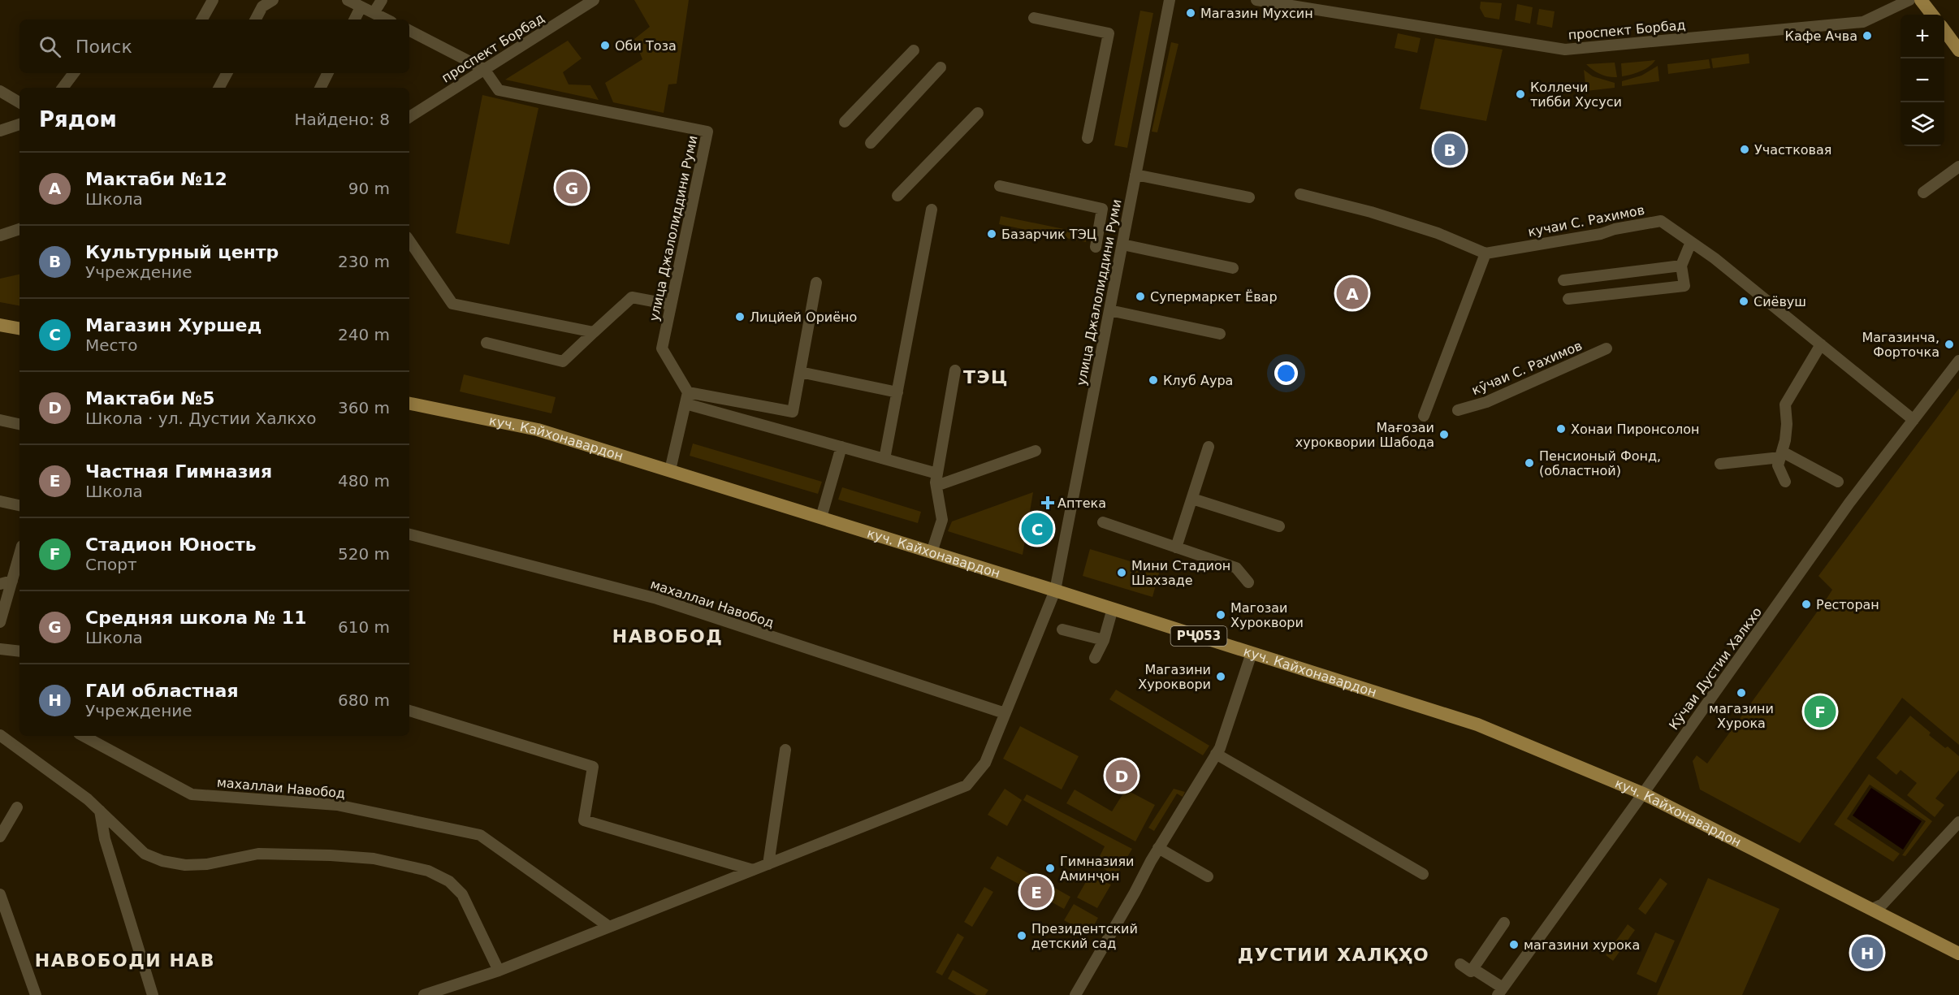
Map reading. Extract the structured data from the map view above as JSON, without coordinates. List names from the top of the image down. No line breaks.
{"streets":{"main road":["куч. Кайхонавардон","РҶ053"],"street":["проспект Борбад","кучаи С. Рахимов","улица Джалолиддини Руми","кӯчаи С. Рахимов","махаллаи Навобод","Кӯчаи Дустии Халкхо"]},"crossings":[["проспект Борбад","улица Джалолиддини Руми"],["кучаи С. Рахимов","Кӯчаи Дустии Халкхо"],["улица Джалолиддини Руми","куч. Кайхонавардон"],["улица Джалолиддини Руми","махаллаи Навобод"],["куч. Кайхонавардон","Кӯчаи Дустии Халкхо"]],"districts":["ТЭЦ","НАВОБОД","ДУСТИИ ХАЛҚҲО","НАВОБОДИ НАВ"],"places":{"other":["Магазин Мухсин","Кафе Ачва","Оби Тоза","Коллечи тибби Хусуси","Участковая","Базарчик ТЭЦ","Супермаркет Ёвар","Сиёвуш","Лицйей Ориёно","Магазинча, Форточка","Клуб Аура","Хонаи Пиронсолон","Мағозаи хуроквории Шабода","Пенсионый Фонд, (областной)","Мини Стадион Шахзаде","Ресторан","Магозаи Хуроквори","Магазини Хуроквори","магазини Хурока","Гимназияи Аминҷон","Президентский детский сад","магазини хурока"],"health":["Аптека"]},"page":{"map_buttons":["+","−"],"search":"Поиск","heading":["Рядом","Найдено: 8"],"pins":["B","G","A","C","F","D","E","H"],"list":[{"mark":"A","name":"Мактаби №12","note":"Школа","value":"90 m"},{"mark":"B","name":"Культурный центр","note":"Учреждение","value":"230 m"},{"mark":"C","name":"Магазин Хуршед","note":"Место","value":"240 m"},{"mark":"D","name":"Мактаби №5","note":"Школа · ул. Дустии Халкхо","value":"360 m"},{"mark":"E","name":"Частная Гимназия","note":"Школа","value":"480 m"},{"mark":"F","name":"Стадион Юность","note":"Спорт","value":"520 m"},{"mark":"G","name":"Средняя школа № 11","note":"Школа","value":"610 m"},{"mark":"H","name":"ГАИ областная","note":"Учреждение","value":"680 m"}]}}
